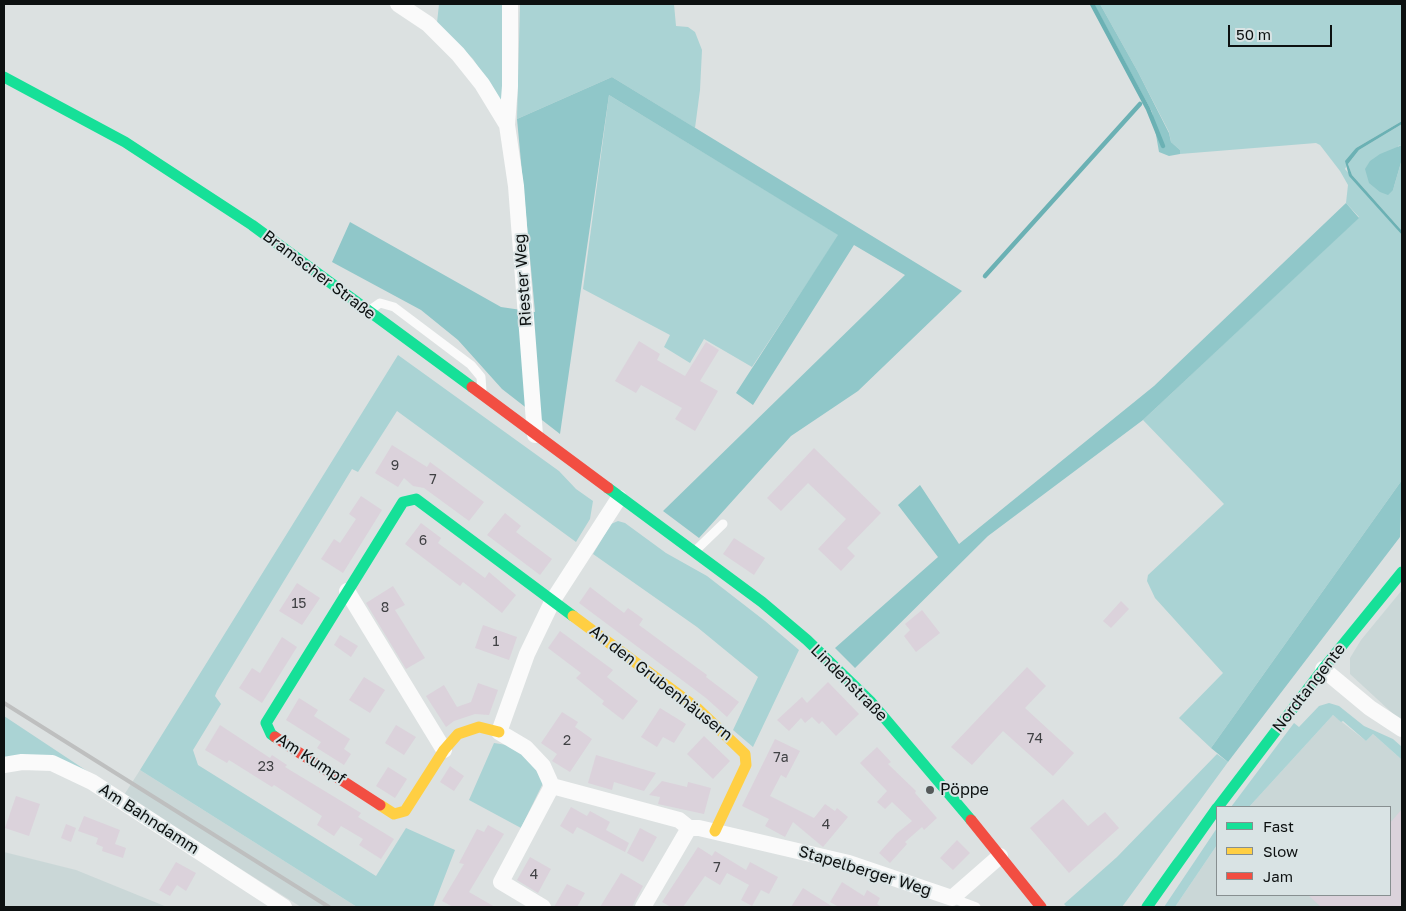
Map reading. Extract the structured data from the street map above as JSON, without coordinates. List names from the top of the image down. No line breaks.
{"streets":{"street":["Bramscher Straße","Riester Weg","An den Grubenhäusern","Lindenstraße","Nordtangente","Am Kumpf","Am Bahndamm","Stapelberger Weg"]},"crossings":[["Bramscher Straße","Riester Weg"],["Bramscher Straße","Lindenstraße"],["An den Grubenhäusern","Am Kumpf"],["An den Grubenhäusern","Stapelberger Weg"],["Lindenstraße","Stapelberger Weg"]],"places":["Pöppe"],"house_numbers":["9","7","6","15","8","1","74","2","7a","23","4","7","4"],"legend":["Fast","Slow","Jam"],"scale_bar":"50 m"}
